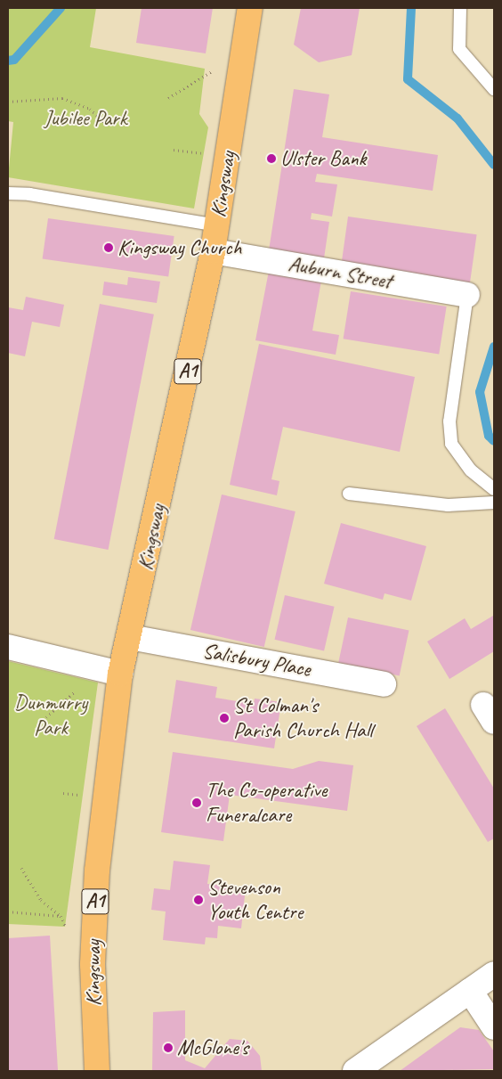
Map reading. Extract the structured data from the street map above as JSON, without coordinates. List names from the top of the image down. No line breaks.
{"streets":{"main road":["Kingsway","A1"],"street":["Auburn Street","Salisbury Place"]},"crossings":[["Kingsway","Auburn Street"],["Kingsway","Salisbury Place"]],"parks":["Jubilee Park","Dunmurry Park"],"places":["Ulster Bank","Kingsway Church","St Colman's Parish Church Hall","The Co-operative Funeralcare","Stevenson Youth Centre","McGlone's"]}
